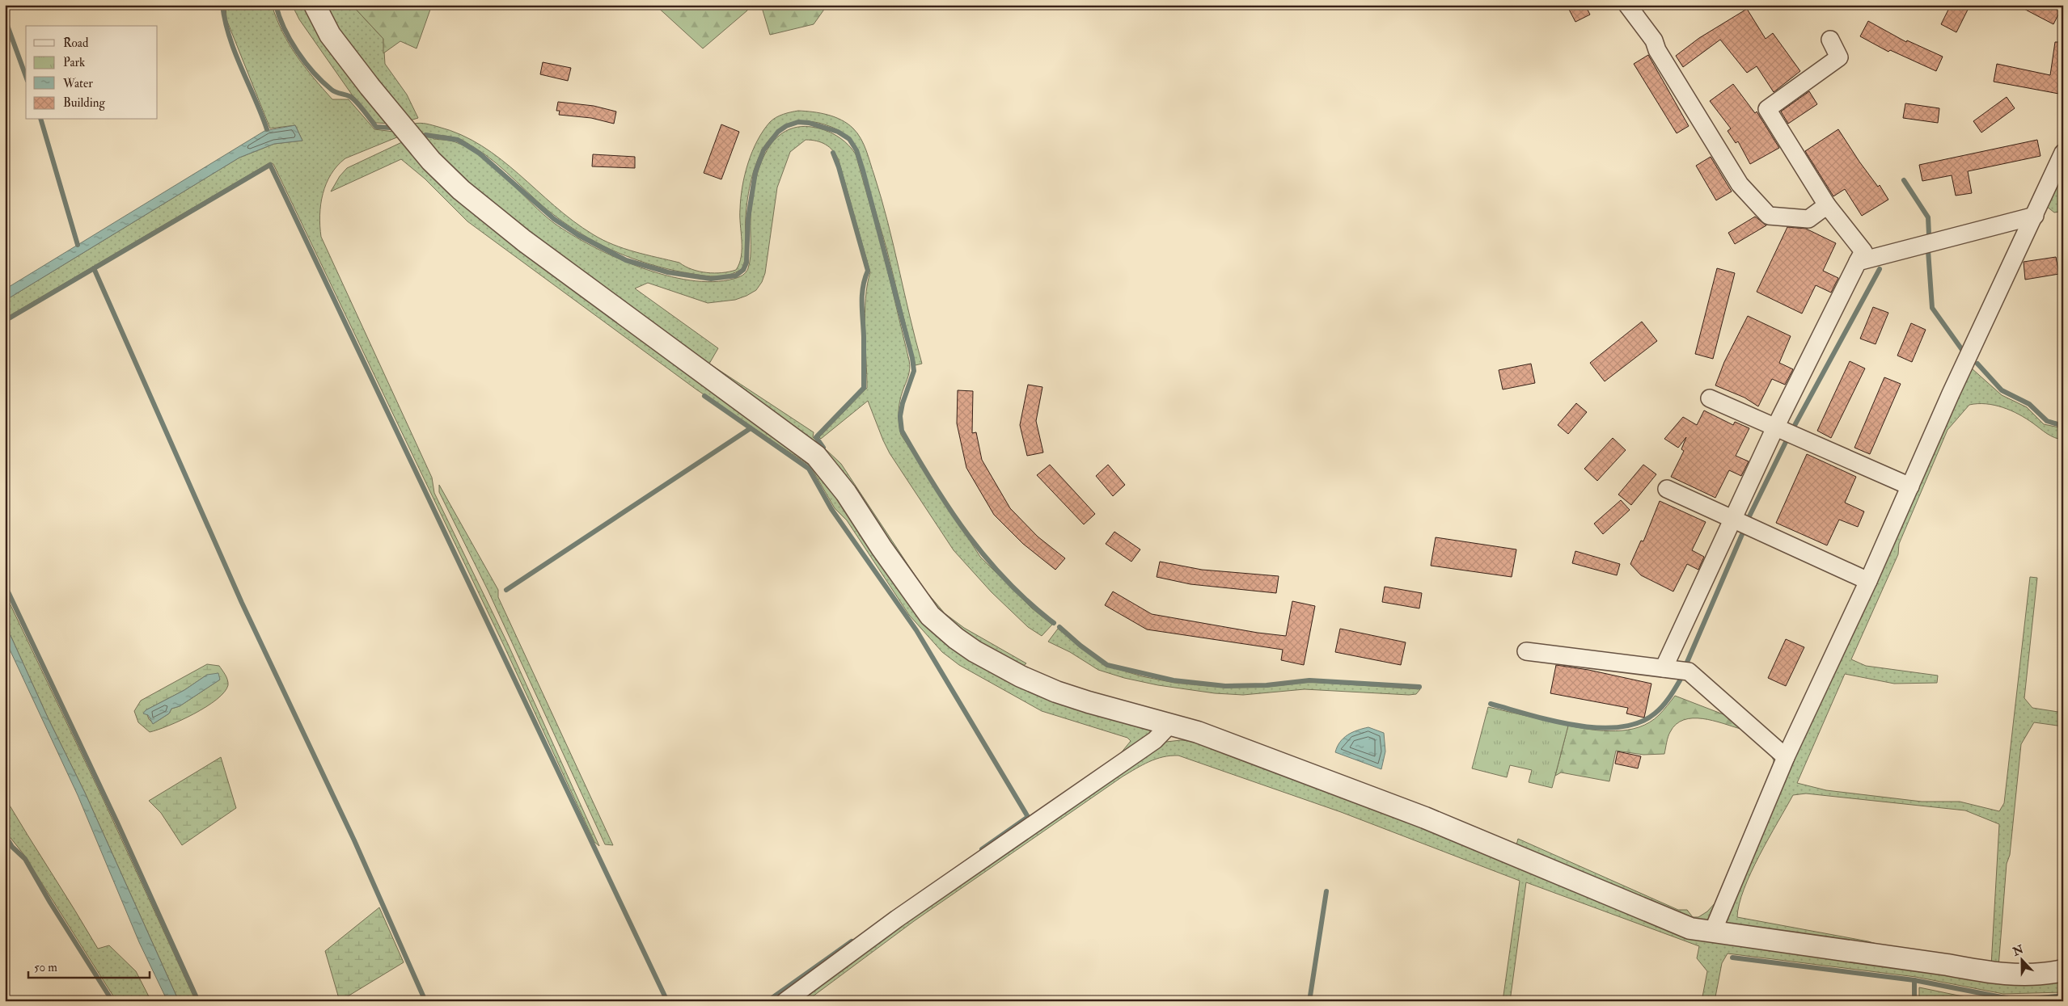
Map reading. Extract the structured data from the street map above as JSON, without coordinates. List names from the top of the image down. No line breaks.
{"legend":["Road","Park","Water","Building"],"scale_bar":"50 m","north":"top"}
